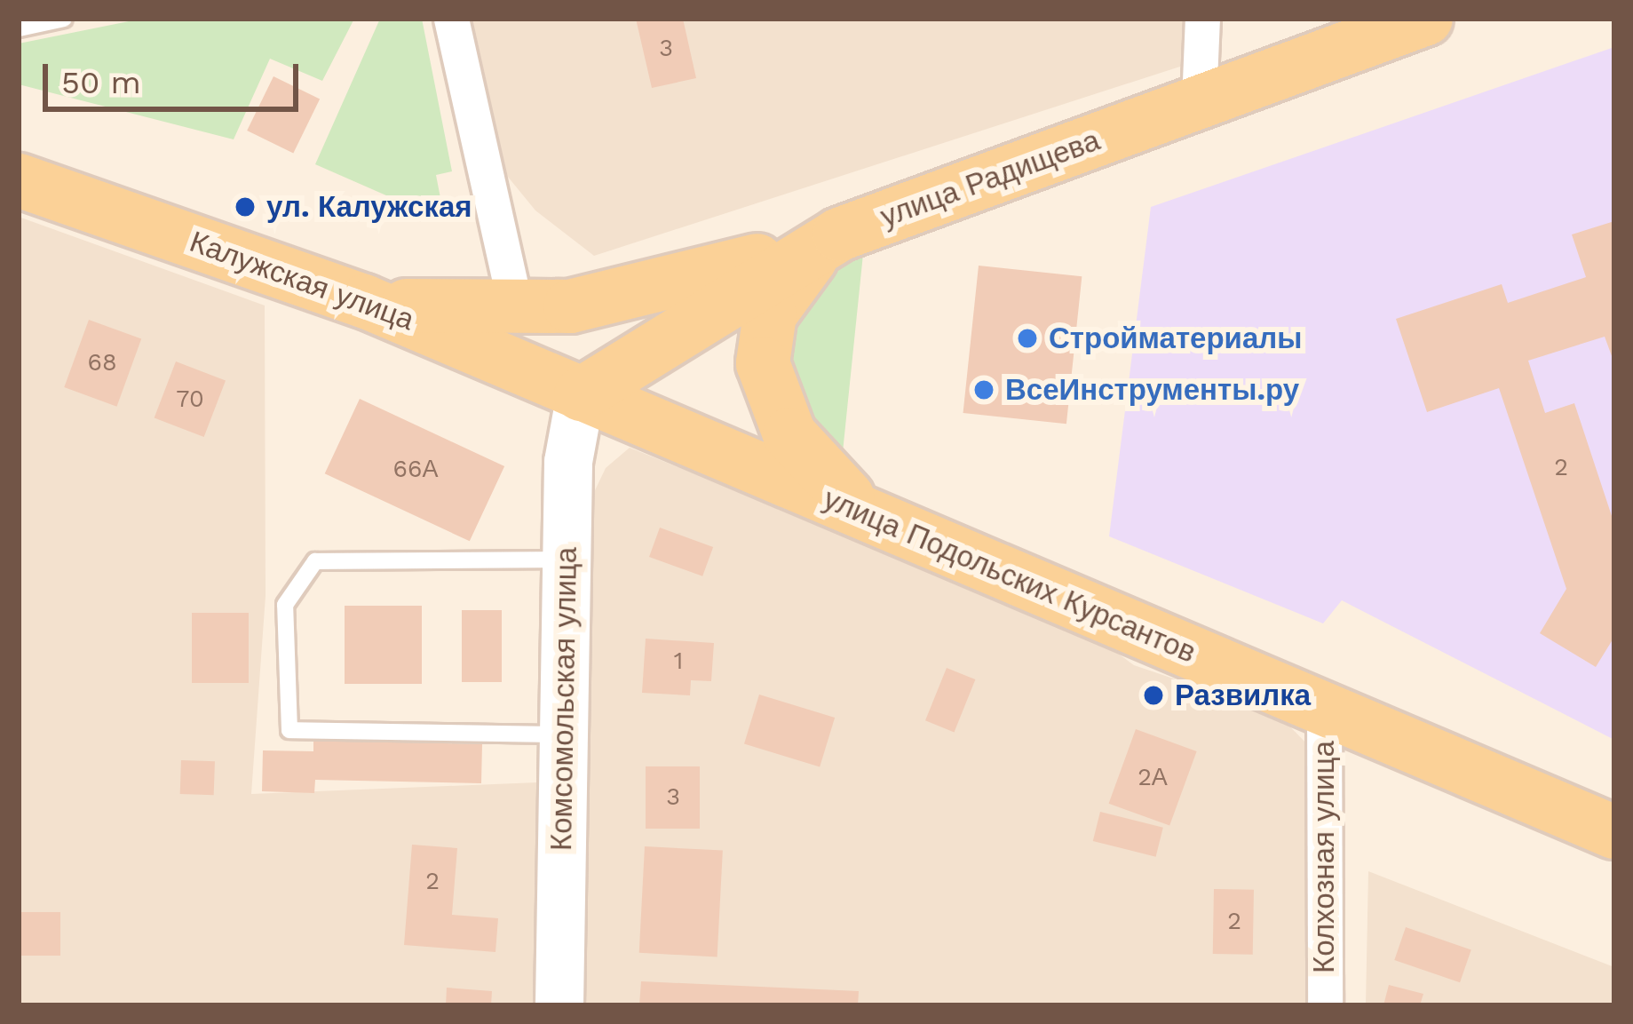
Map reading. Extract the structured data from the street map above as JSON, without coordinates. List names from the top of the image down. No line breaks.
{"streets":{"main road":["улица Радищева","Калужская улица","улица Подольских Курсантов"],"street":["Комсомольская улица","Колхозная улица"]},"crossings":[["улица Радищева","Калужская улица"],["улица Радищева","улица Подольских Курсантов"],["улица Радищева","Комсомольская улица"],["Калужская улица","улица Подольских Курсантов"],["Калужская улица","Комсомольская улица"],["улица Подольских Курсантов","Комсомольская улица"],["улица Подольских Курсантов","Колхозная улица"]],"places":["ул. Калужская","Стройматериалы","ВсеИнструменты.ру","Развилка"],"house_numbers":["3","68","70","2","66А","1","2А","3","2","2"],"scale_bar":"50 m"}
